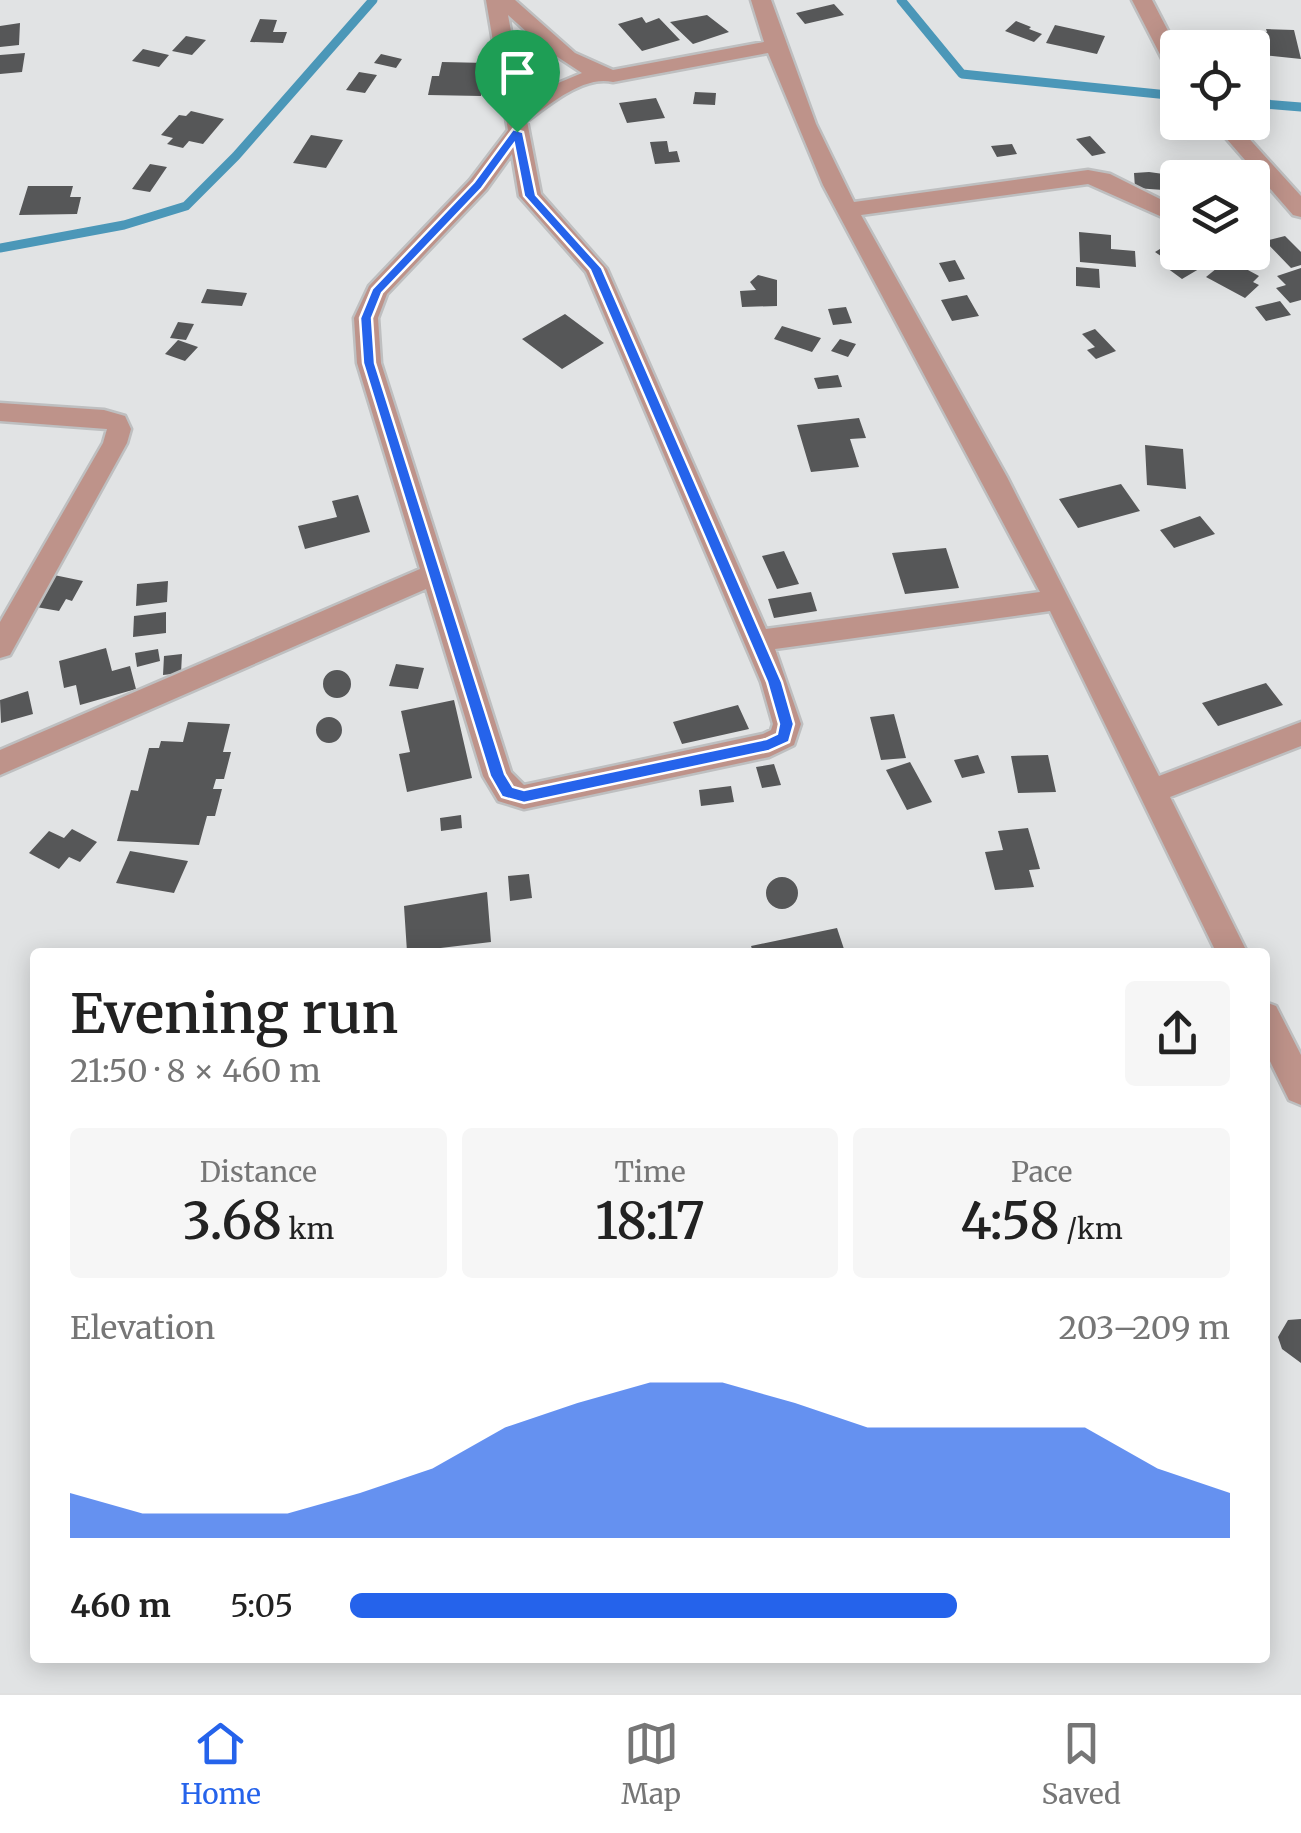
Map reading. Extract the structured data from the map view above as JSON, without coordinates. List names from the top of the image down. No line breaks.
{"page":{"heading":["Evening run","21:50 · 8 × 460 m"],"stats":[["Distance","3.68 km"],["Time","18:17"],["Pace","4:58 /km"]],"chart":["Elevation","203–209 m"],"list":[{"name":"460 m","note":"5:05"}],"tabs":["Home","Map","Saved"]}}
